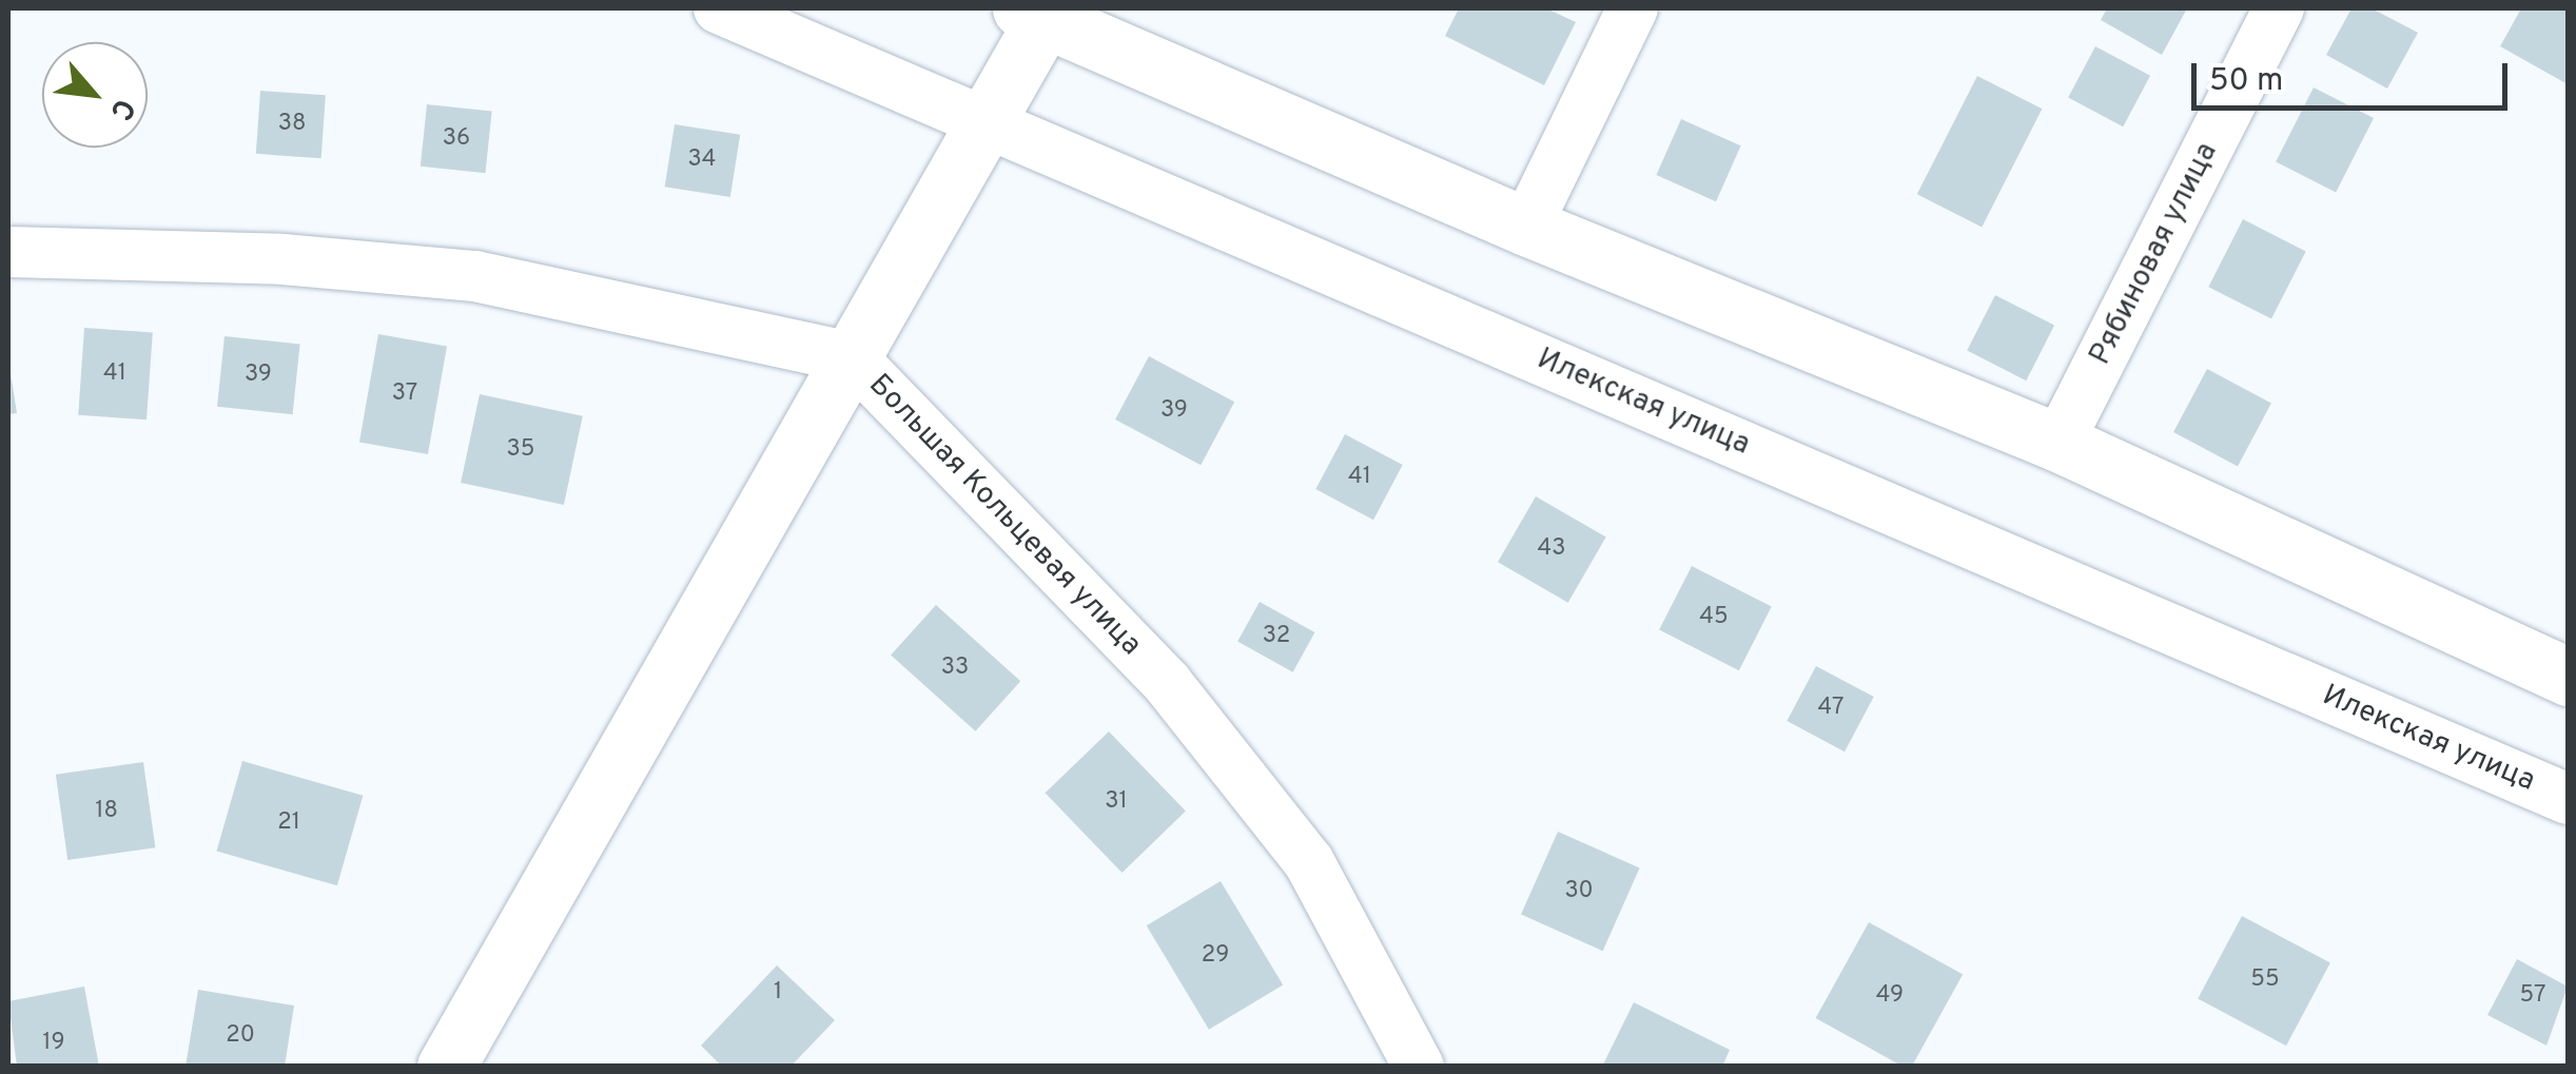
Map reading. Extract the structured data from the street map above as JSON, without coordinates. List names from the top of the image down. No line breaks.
{"streets":{"street":["Рябиновая улица","Илекская улица","Большая Кольцевая улица"]},"house_numbers":["38","36","34","41","39","37","39","35","41","43","45","32","33","47","31","18","21","30","29","55","1","49","57","20","19"],"scale_bar":"50 m","north":"bottom right"}
